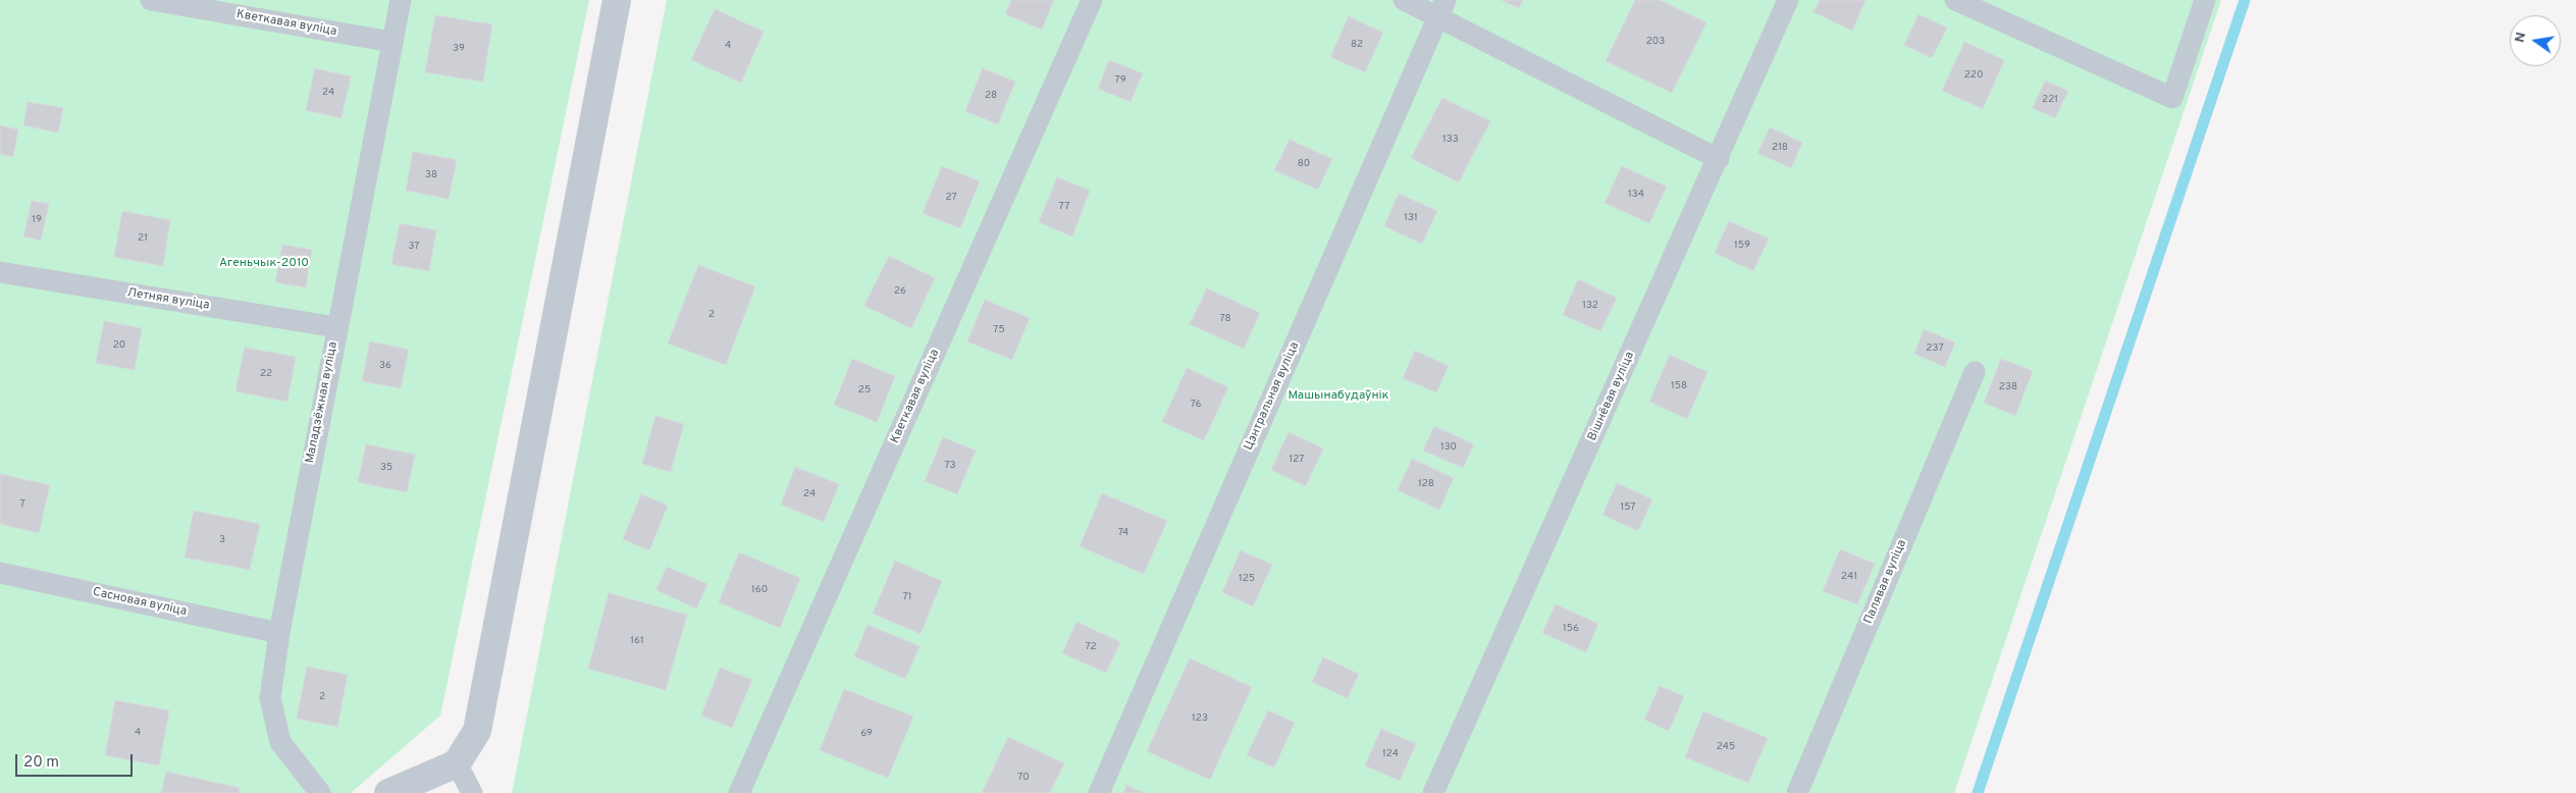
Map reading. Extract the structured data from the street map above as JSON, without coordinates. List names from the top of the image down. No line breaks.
{"streets":{"lane":["Кветкавая вуліца","Летняя вуліца","Цэнтральная вуліца","Вішнёвая вуліца","Маладзёжная вуліца","Палявая вуліца","Сасновая вуліца"]},"crossings":[["Кветкавая вуліца","Маладзёжная вуліца"],["Летняя вуліца","Маладзёжная вуліца"],["Маладзёжная вуліца","Сасновая вуліца"]],"parks":["Агеньчык-2010","Машынабудаўнік"],"house_numbers":["203","82","4","39","220","79","24","28","221","133","218","80","38","134","27","77","131","19","21","159","37","26","132","2","78","75","20","237","36","22","158","238","25","76","130","127","73","35","128","24","7","157","74","3","241","125","160","71","156","161","72","2","123","4","69","245","124","70"],"scale_bar":"20 m","north":"left"}
